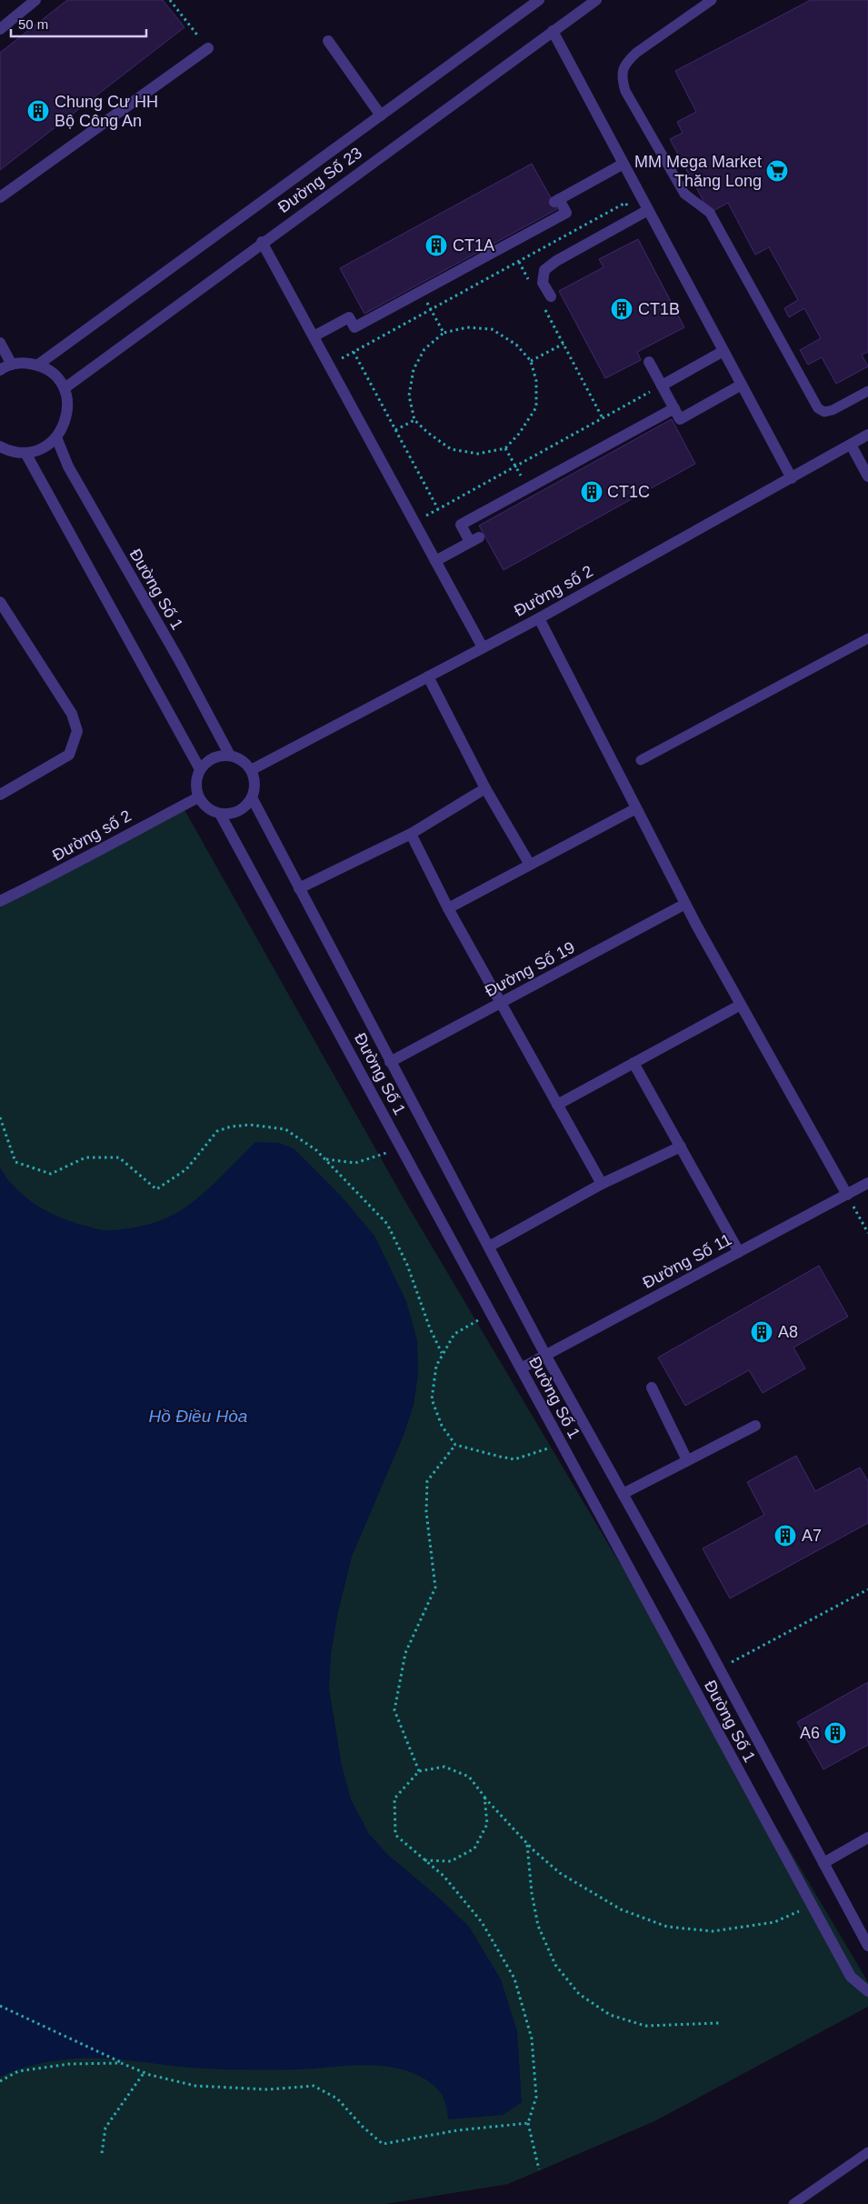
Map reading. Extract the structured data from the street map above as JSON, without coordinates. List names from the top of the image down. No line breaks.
{"streets":{"street":["Đường Số 23","Đường Số 1","Đường số 2","Đường Số 19","Đường Số 11"]},"crossings":[["Đường Số 1","Đường số 2"],["Đường Số 1","Đường Số 19"],["Đường Số 1","Đường Số 11"]],"water":["Hồ Điều Hòa"],"places":{"building":["Chung Cư HH Bộ Công An","CT1A","CT1B","CT1C","A8","A7","A6"],"supermarket":["MM Mega Market Thăng Long"]},"scale_bar":"50 m"}
